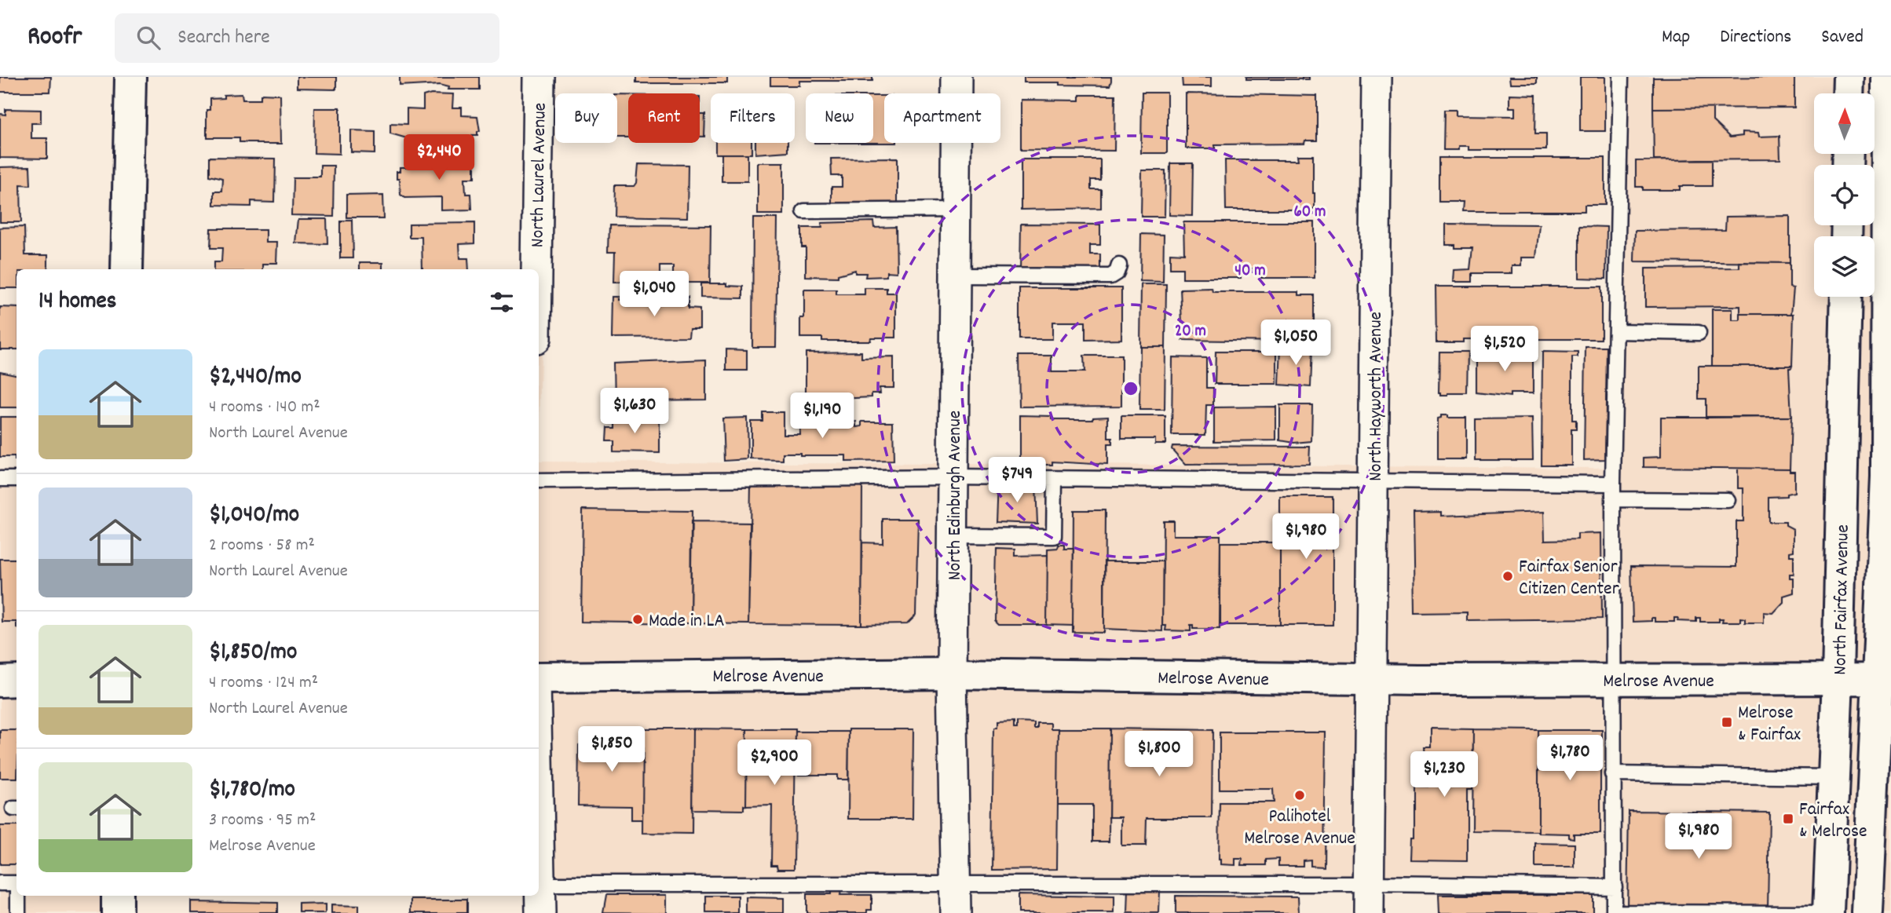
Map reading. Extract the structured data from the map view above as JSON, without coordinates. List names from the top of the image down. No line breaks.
{"streets":{"main road":["North Fairfax Avenue","Melrose Avenue"],"street":["North Laurel Avenue","North Hayworth Avenue","North Edinburgh Avenue"]},"crossings":[["North Hayworth Avenue","Melrose Avenue"],["North Edinburgh Avenue","Melrose Avenue"],["North Fairfax Avenue","Melrose Avenue"]],"places":{"other":["Fairfax Senior Citizen Center","Made in LA","Palihotel Melrose Avenue"],"transit":["Melrose & Fairfax","Fairfax & Melrose"]},"north":"top","page":{"header":"Roofr","search":"Search here","nav":["Map","Directions","Saved"],"chip":["Buy","Rent","Filters","New","Apartment"],"price":["$2,440","$1,040","$1,050","$1,520","$1,630","$1,190","$749","$1,980","$1,850","$1,800","$1,780","$2,900","$1,230","$1,980"],"heading":"14 homes","list":[{"name":"$2,440/mo","note":"4 rooms · 140 m² · North Laurel Avenue"},{"name":"$1,040/mo","note":"2 rooms · 58 m² · North Laurel Avenue"},{"name":"$1,850/mo","note":"4 rooms · 124 m² · North Laurel Avenue"},{"name":"$1,780/mo","note":"3 rooms · 95 m² · Melrose Avenue"}]},"rings":["60 m","40 m","20 m"]}
